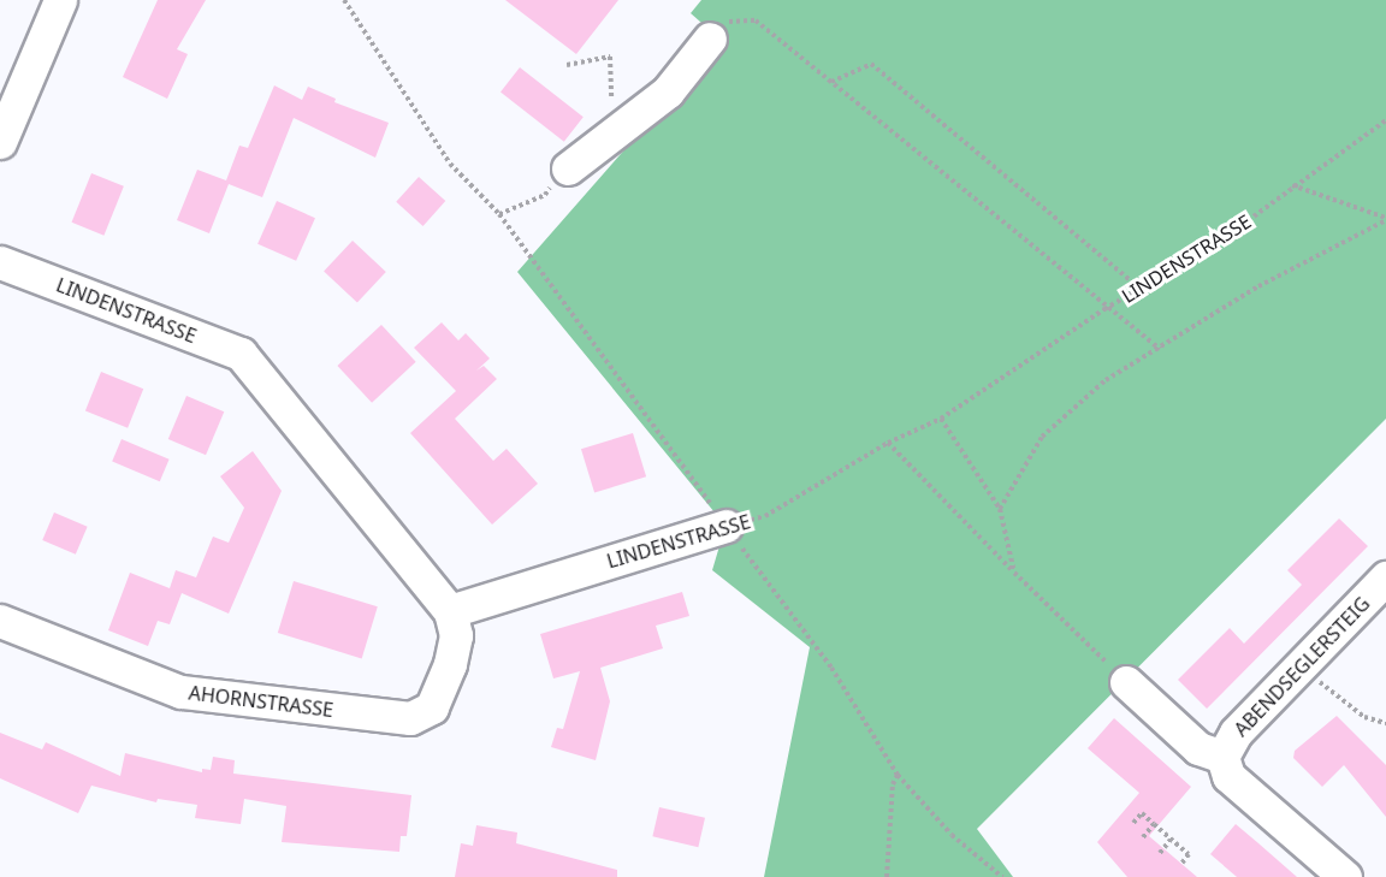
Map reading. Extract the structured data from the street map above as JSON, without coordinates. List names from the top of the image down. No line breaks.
{"streets":{"street":["LINDENSTRASSE","ABENDSEGLERSTEIG","AHORNSTRASSE"]},"crossings":[["LINDENSTRASSE","AHORNSTRASSE"]]}
